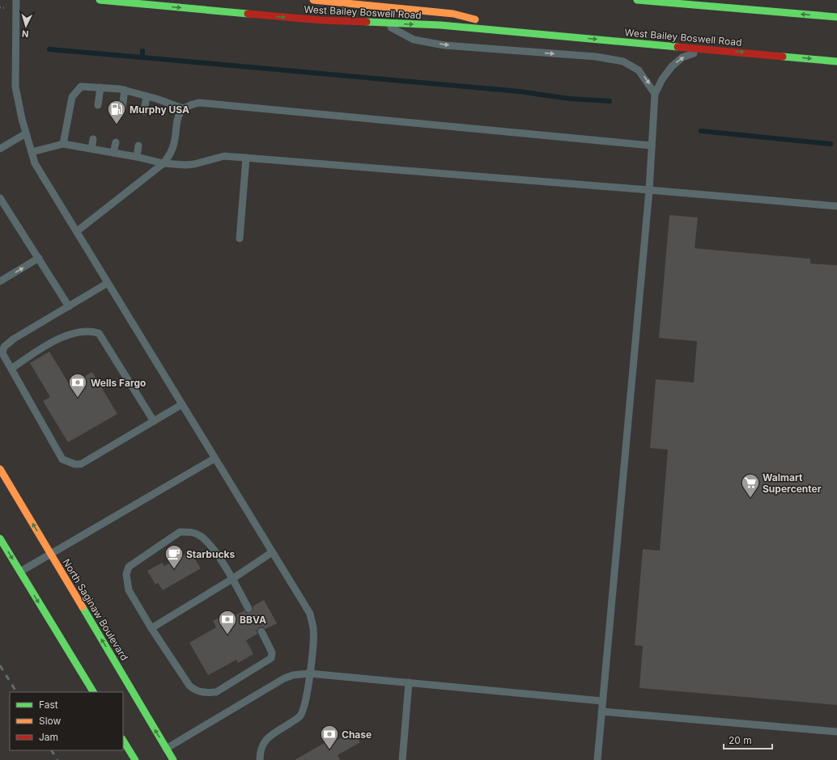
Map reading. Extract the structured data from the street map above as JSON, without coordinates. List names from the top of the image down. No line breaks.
{"streets":{"main road":["West Bailey Boswell Road","North Saginaw Boulevard"]},"places":{"fuel station":["Murphy USA"],"bank":["Wells Fargo","BBVA","Chase"],"supermarket":["Walmart Supercenter"],"cafe":["Starbucks"]},"legend":["Fast","Slow","Jam"],"scale_bar":"20 m","north":"bottom"}
